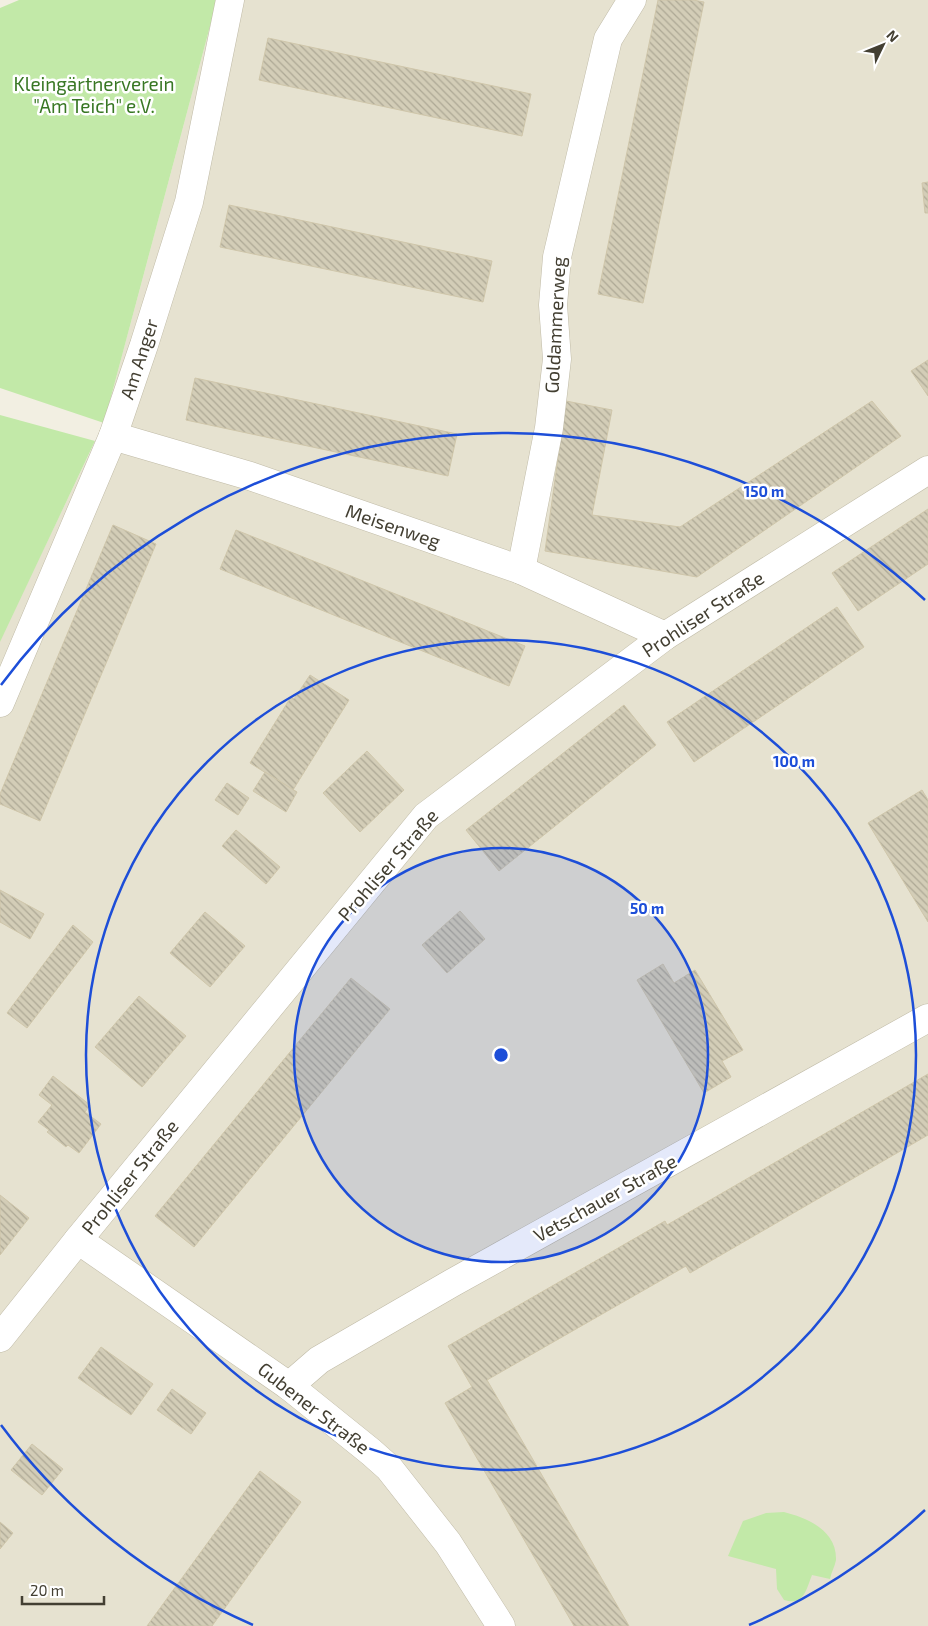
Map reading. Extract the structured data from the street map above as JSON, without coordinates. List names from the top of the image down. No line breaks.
{"streets":{"street":["Goldammerweg","Am Anger","Meisenweg","Prohliser Straße","Vetschauer Straße","Gubener Straße"]},"crossings":[["Goldammerweg","Meisenweg"],["Am Anger","Meisenweg"],["Meisenweg","Prohliser Straße"],["Prohliser Straße","Gubener Straße"],["Vetschauer Straße","Gubener Straße"]],"parks":["Kleingärtnerverein \"Am Teich\" e.V."],"scale_bar":"20 m","north":"top right","rings":["150 m","100 m","50 m"]}
